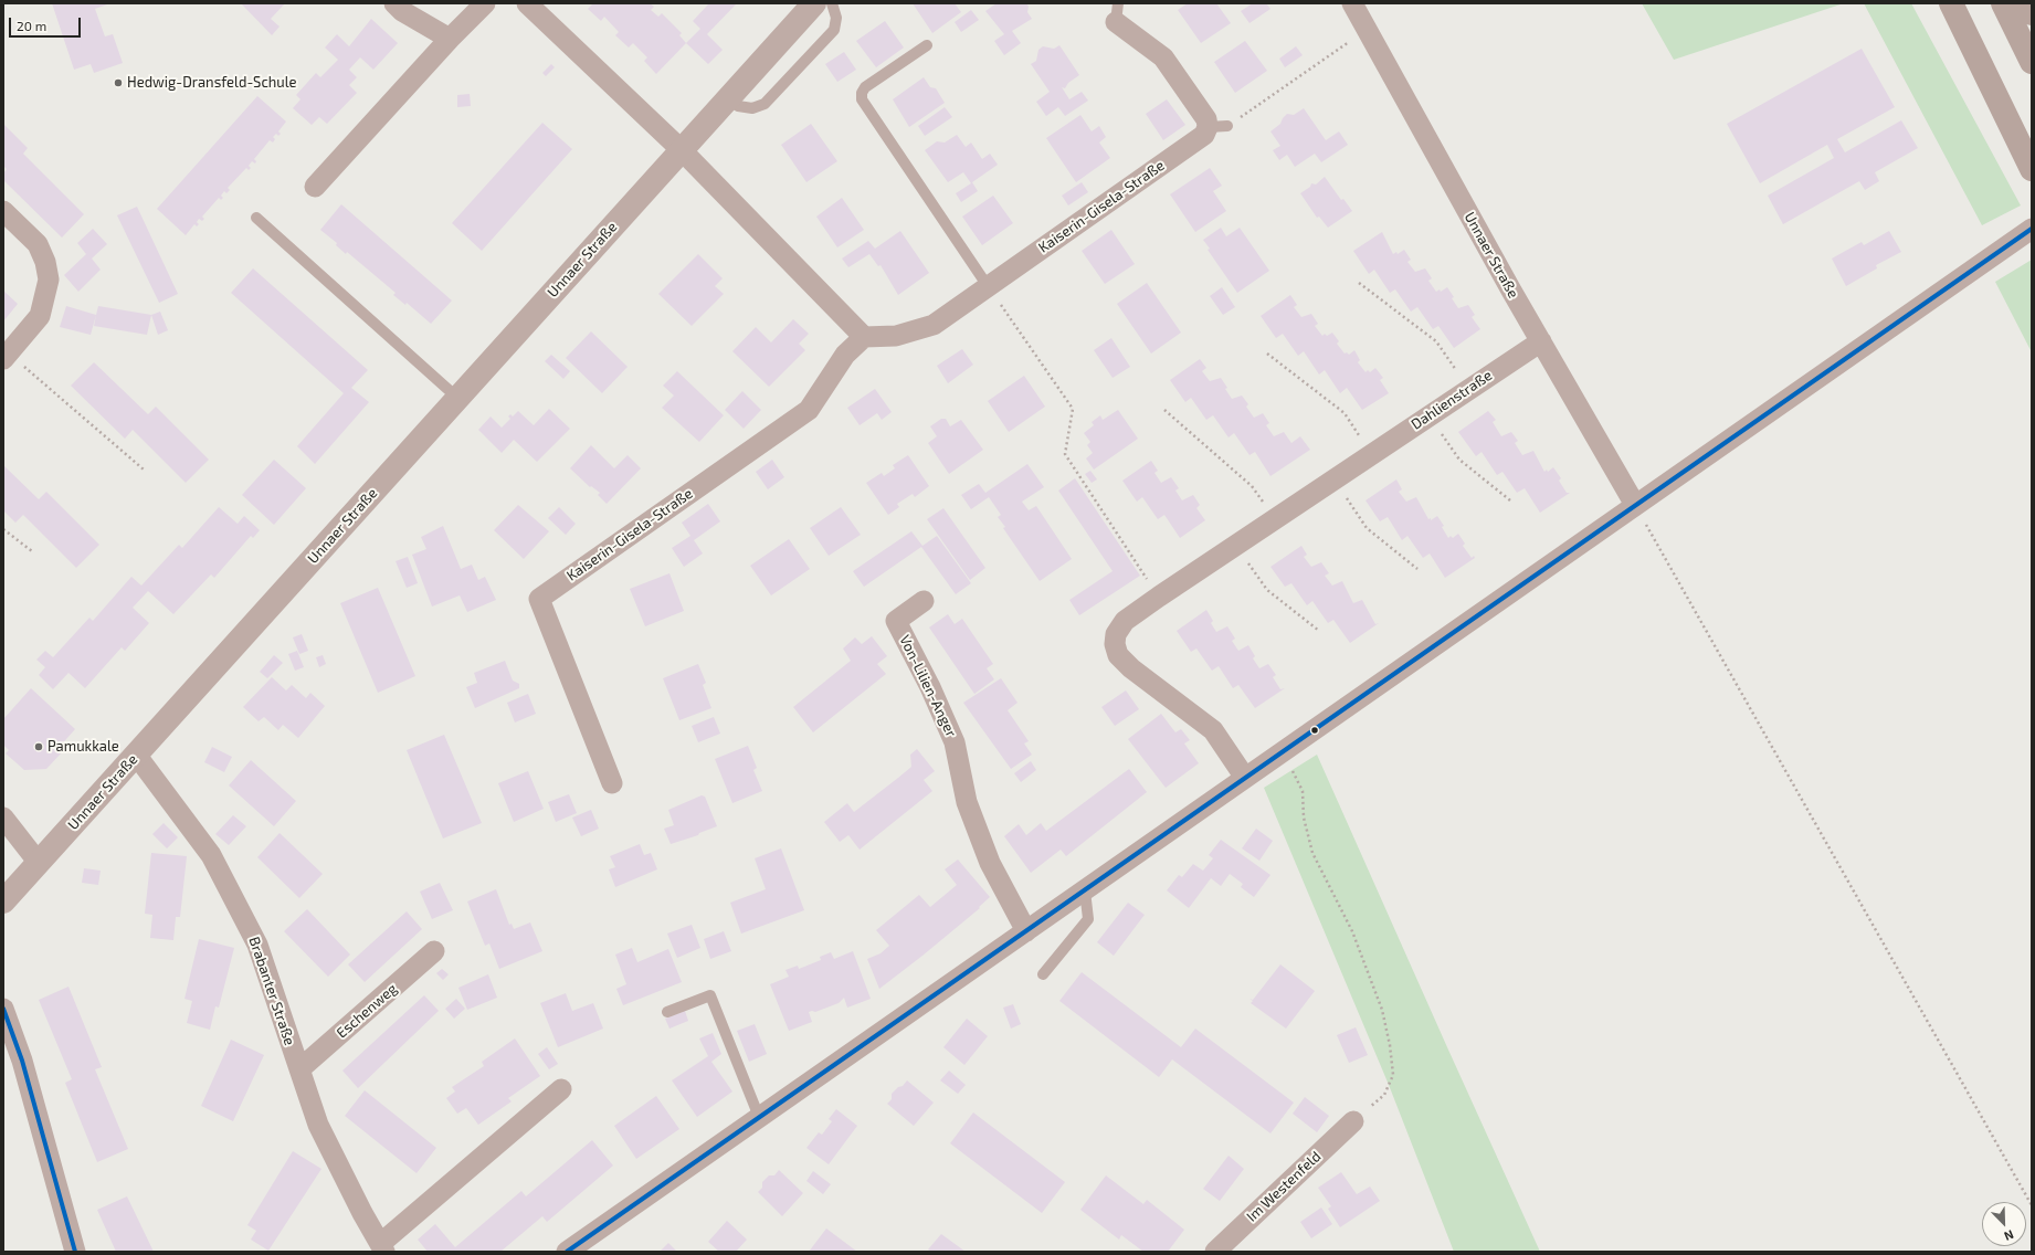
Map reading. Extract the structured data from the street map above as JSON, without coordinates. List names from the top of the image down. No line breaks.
{"streets":{"street":["Kaiserin-Gisela-Straße","Unnaer Straße","Dahlienstraße","Von-Lilien-Anger","Brabanter Straße","Eschenweg","Im Westenfeld"]},"crossings":[["Unnaer Straße","Dahlienstraße"],["Unnaer Straße","Brabanter Straße"],["Brabanter Straße","Eschenweg"]],"places":["Hedwig-Dransfeld-Schule","Pamukkale"],"scale_bar":"20 m","north":"bottom right"}
